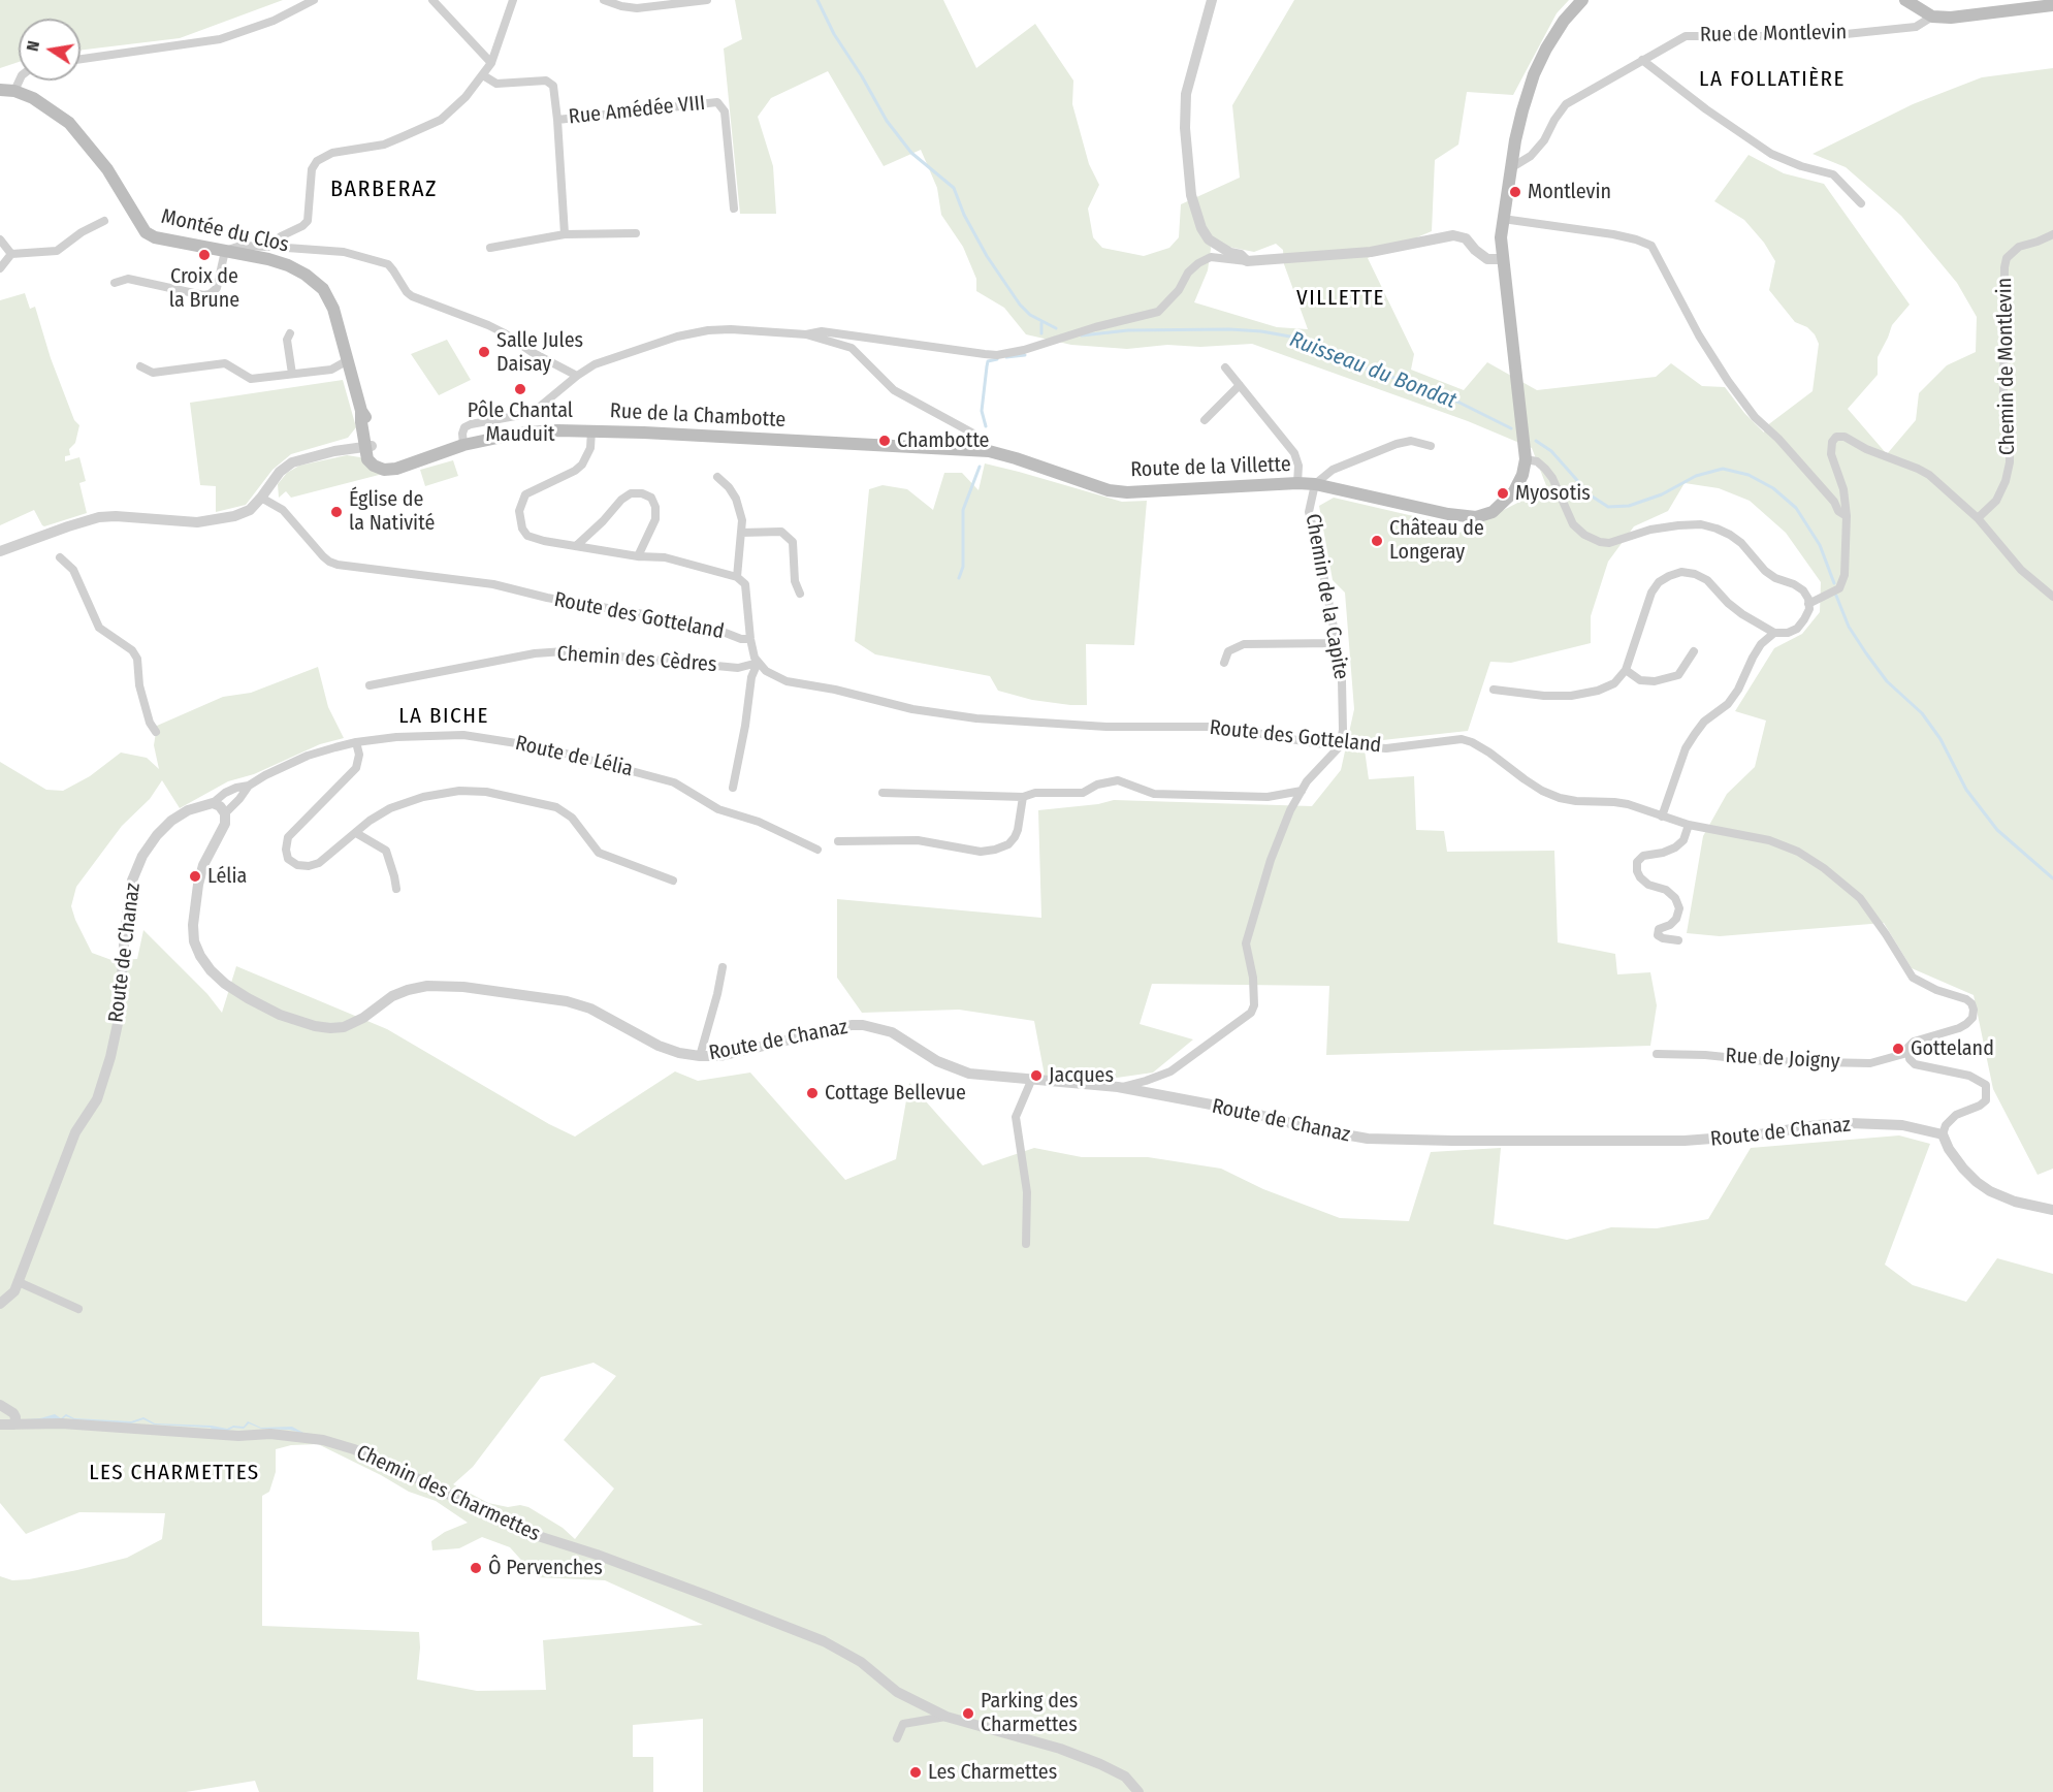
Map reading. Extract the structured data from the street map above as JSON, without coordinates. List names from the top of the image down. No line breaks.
{"streets":{"main road":["Montée du Clos","Rue de la Chambotte","Route de la Villette"],"street":["Rue de Montlevin","Rue Amédée VIII","Chemin de Montlevin","Chemin de la Capite","Route des Gotteland","Chemin des Cèdres","Route de Lélia","Route de Chanaz","Rue de Joigny","Chemin des Charmettes"]},"crossings":[["Rue de Montlevin","Route de la Villette"],["Montée du Clos","Rue de la Chambotte"],["Rue de la Chambotte","Route de la Villette"],["Route de la Villette","Chemin de la Capite"],["Chemin de la Capite","Route des Gotteland"],["Route des Gotteland","Chemin des Cèdres"],["Route des Gotteland","Rue de Joigny"],["Route de Lélia","Route de Chanaz"]],"districts":["LA FOLLATIÈRE","BARBERAZ","VILLETTE","LA BICHE","LES CHARMETTES"],"water":["Ruisseau du Bondat"],"places":["Montlevin","Croix de la Brune","Salle Jules Daisay","Pôle Chantal Mauduit","Chambotte","Myosotis","Église de la Nativité","Château de Longeray","Lélia","Gotteland","Jacques","Cottage Bellevue","Ô Pervenches","Parking des Charmettes","Les Charmettes"],"north":"left"}
